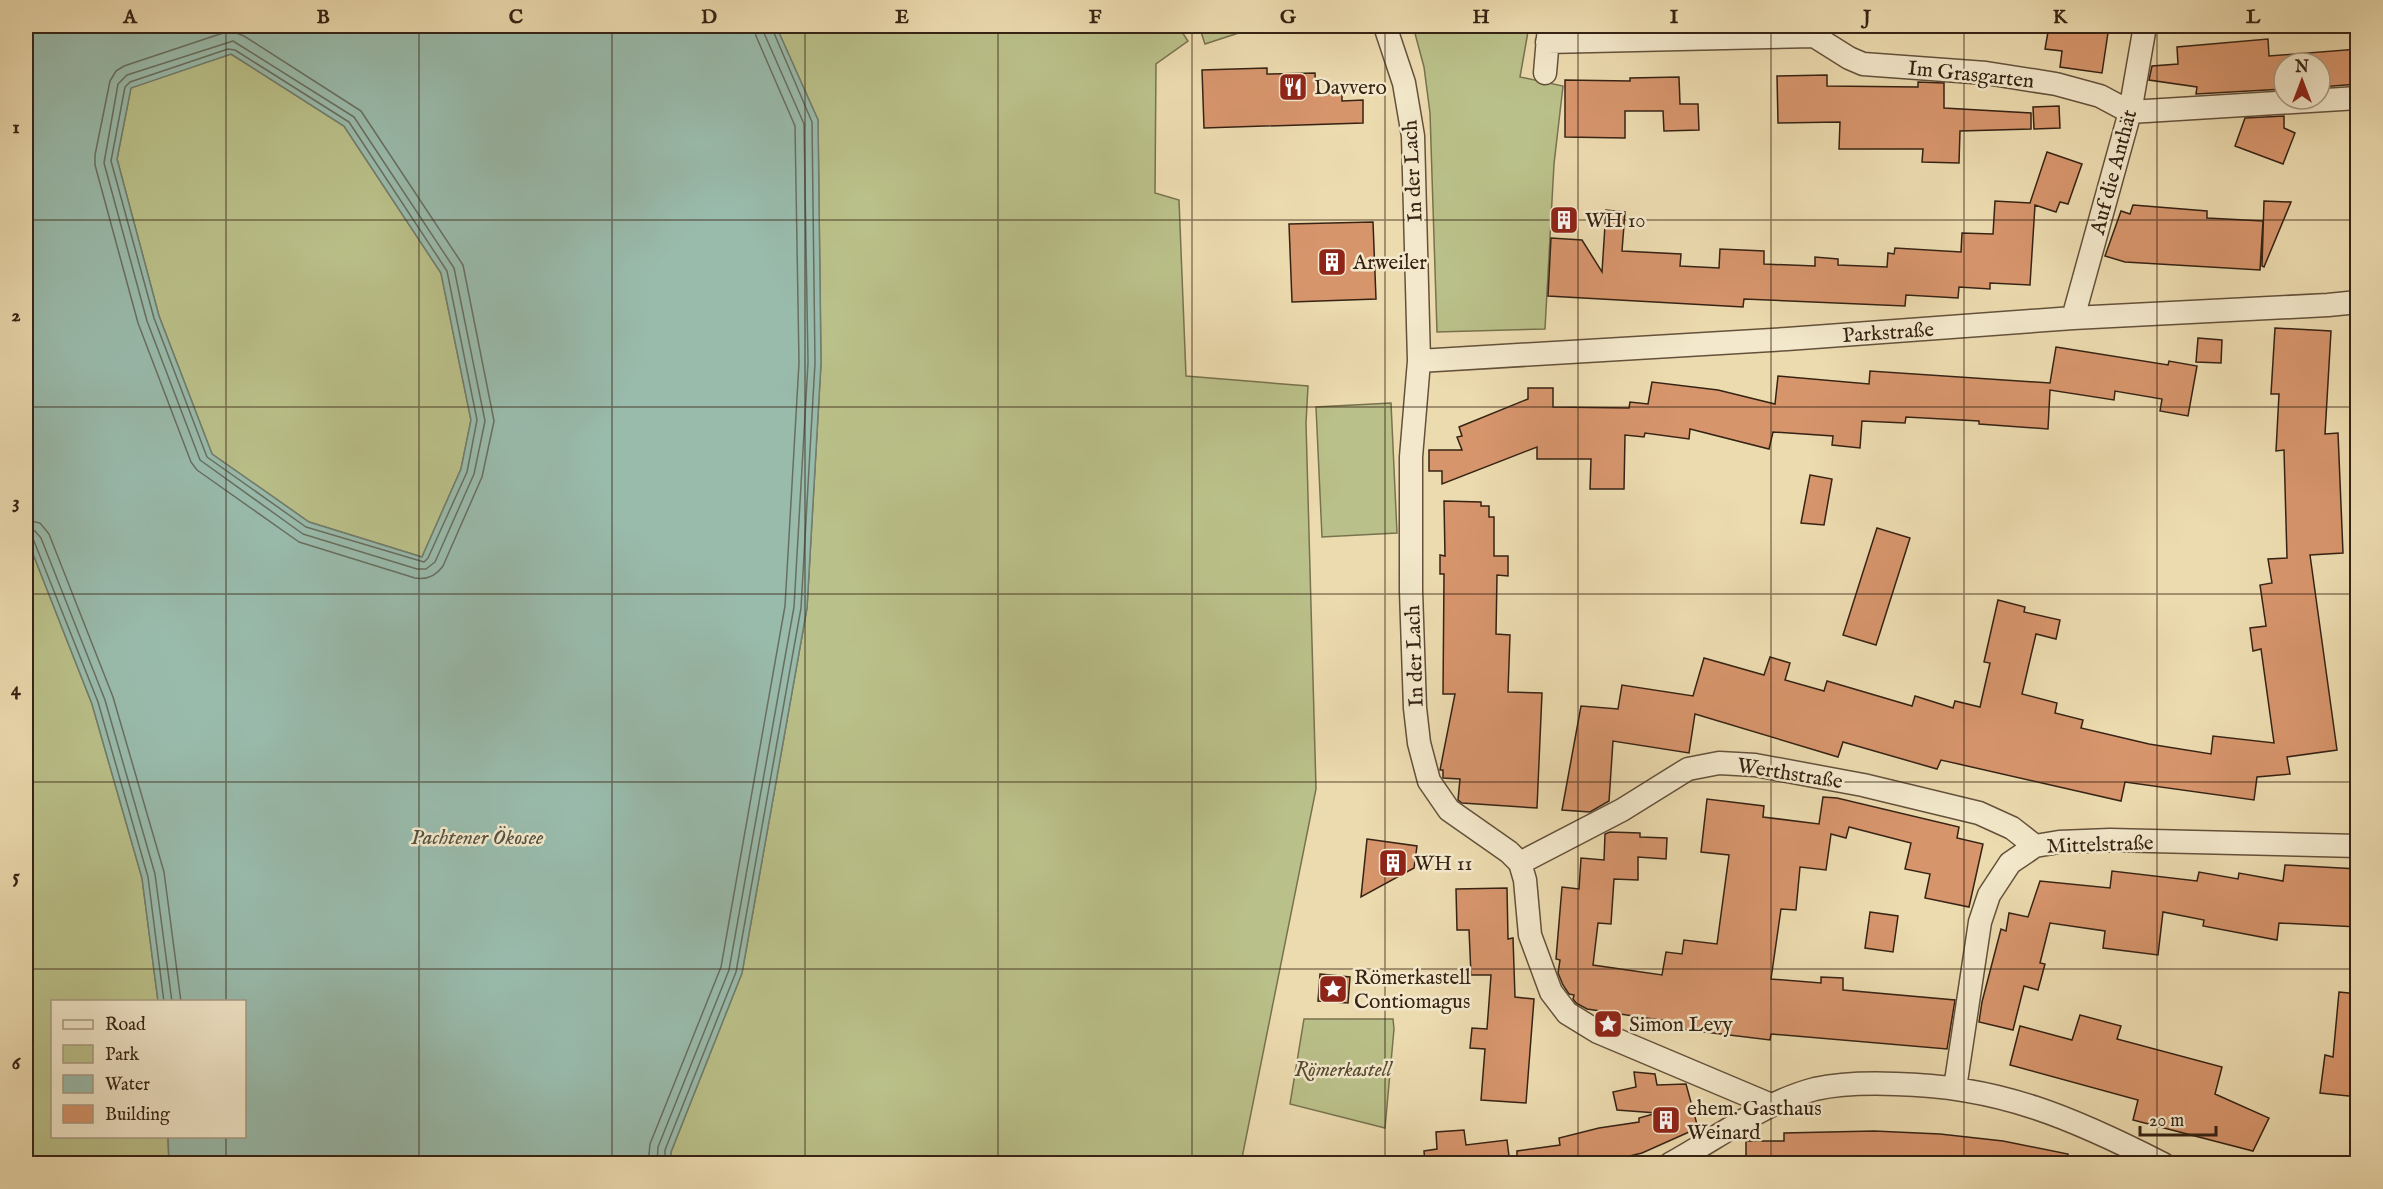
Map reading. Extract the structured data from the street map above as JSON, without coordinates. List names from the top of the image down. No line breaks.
{"streets":{"street":["Im Grasgarten","In der Lach","Auf die Anthät","Parkstraße","Werthstraße","Mittelstraße"]},"crossings":[["Im Grasgarten","Auf die Anthät"],["In der Lach","Parkstraße"],["In der Lach","Werthstraße"],["Auf die Anthät","Parkstraße"],["Werthstraße","Mittelstraße"]],"water":["Pachtener Ökosee"],"parks":["Römerkastell"],"places":{"restaurant":["Davvero"],"building":["WH 10","Arweiler","WH 11","ehem. Gasthaus Weinard"],"place":["Römerkastell Contiomagus","Simon Levy"]},"legend":["Road","Park","Water","Building"],"scale_bar":"20 m","north":"top","grid":{"columns":["A","B","C","D","E","F","G","H","I","J","K","L"],"rows":["1","2","3","4","5","6"]}}
